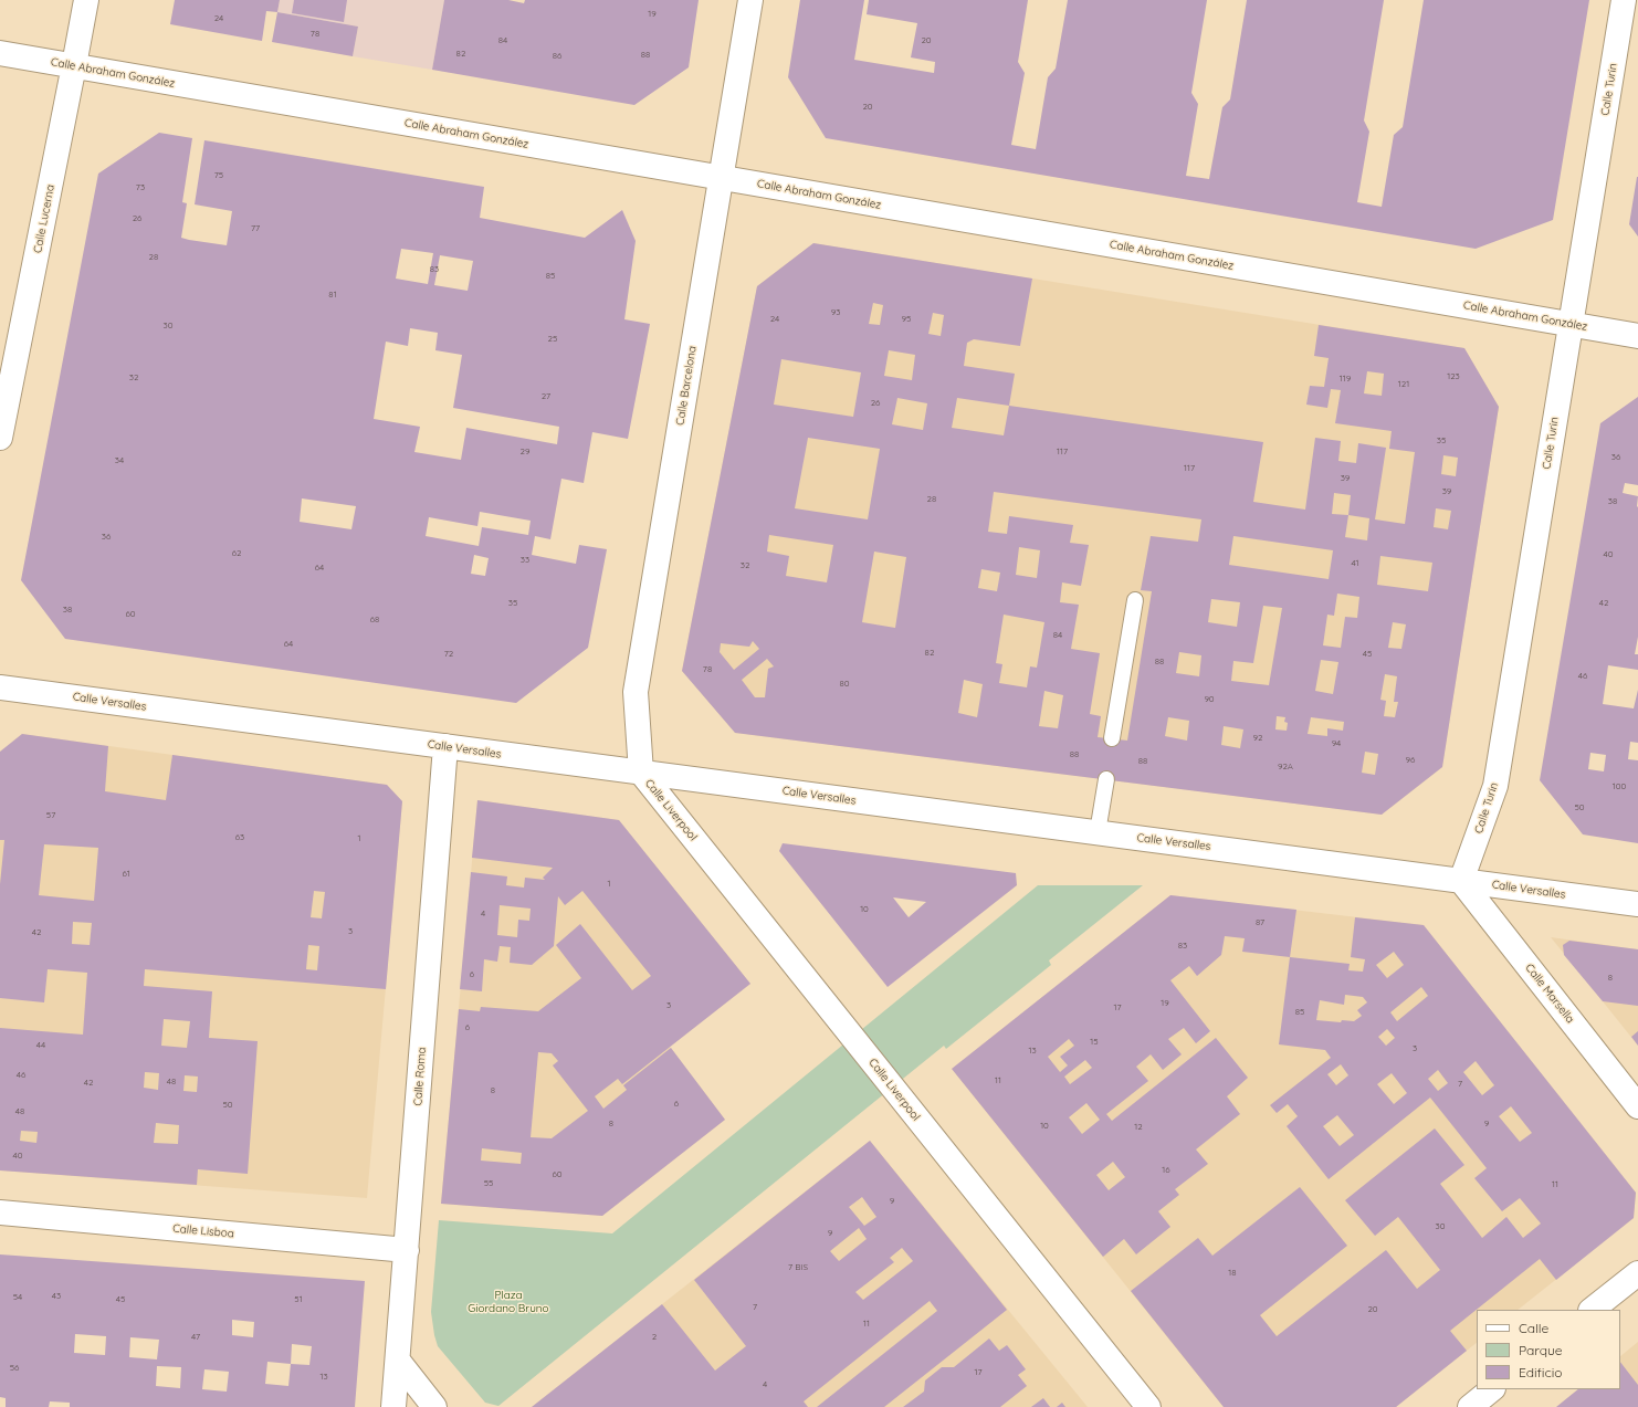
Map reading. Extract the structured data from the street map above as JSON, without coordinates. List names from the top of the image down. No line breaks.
{"streets":{"street":["Calle Abraham González","Calle Turin","Calle Lucerna","Calle Barcelona","Calle Versalles","Calle Liverpool","Calle Marsella","Calle Roma","Calle Lisboa"]},"crossings":[["Calle Abraham González","Calle Turin"],["Calle Abraham González","Calle Lucerna"],["Calle Abraham González","Calle Barcelona"],["Calle Turin","Calle Versalles"],["Calle Turin","Calle Marsella"],["Calle Barcelona","Calle Versalles"],["Calle Barcelona","Calle Liverpool"],["Calle Versalles","Calle Liverpool"],["Calle Versalles","Calle Marsella"],["Calle Versalles","Calle Roma"],["Calle Roma","Calle Lisboa"]],"parks":["Plaza Giordano Bruno"],"house_numbers":["19","24","78","84","20","82","88","86","20","75","73","26","77","28","83","85","81","93","24","95","30","25","123","32","119","121","27","26","35","29","117","36","34","117","39","39","28","38","36","62","40","33","41","32","64","35","42","38","60","68","84","64","82","72","45","88","78","46","80","90","92","94","88","96","88","92A","100","50","57","63","1","61","1","10","4","87","3","42","83","6","8","19","3","17","85","6","15","44","3","13","46","11","48","42","7","8","6","50","48","8","9","10","12","40","16","60","55","11","9","30","9","7 BIS","18","43","54","45","51","7","20","11","47","2","56","17","13","4"],"legend":["Calle","Parque","Edificio"]}
